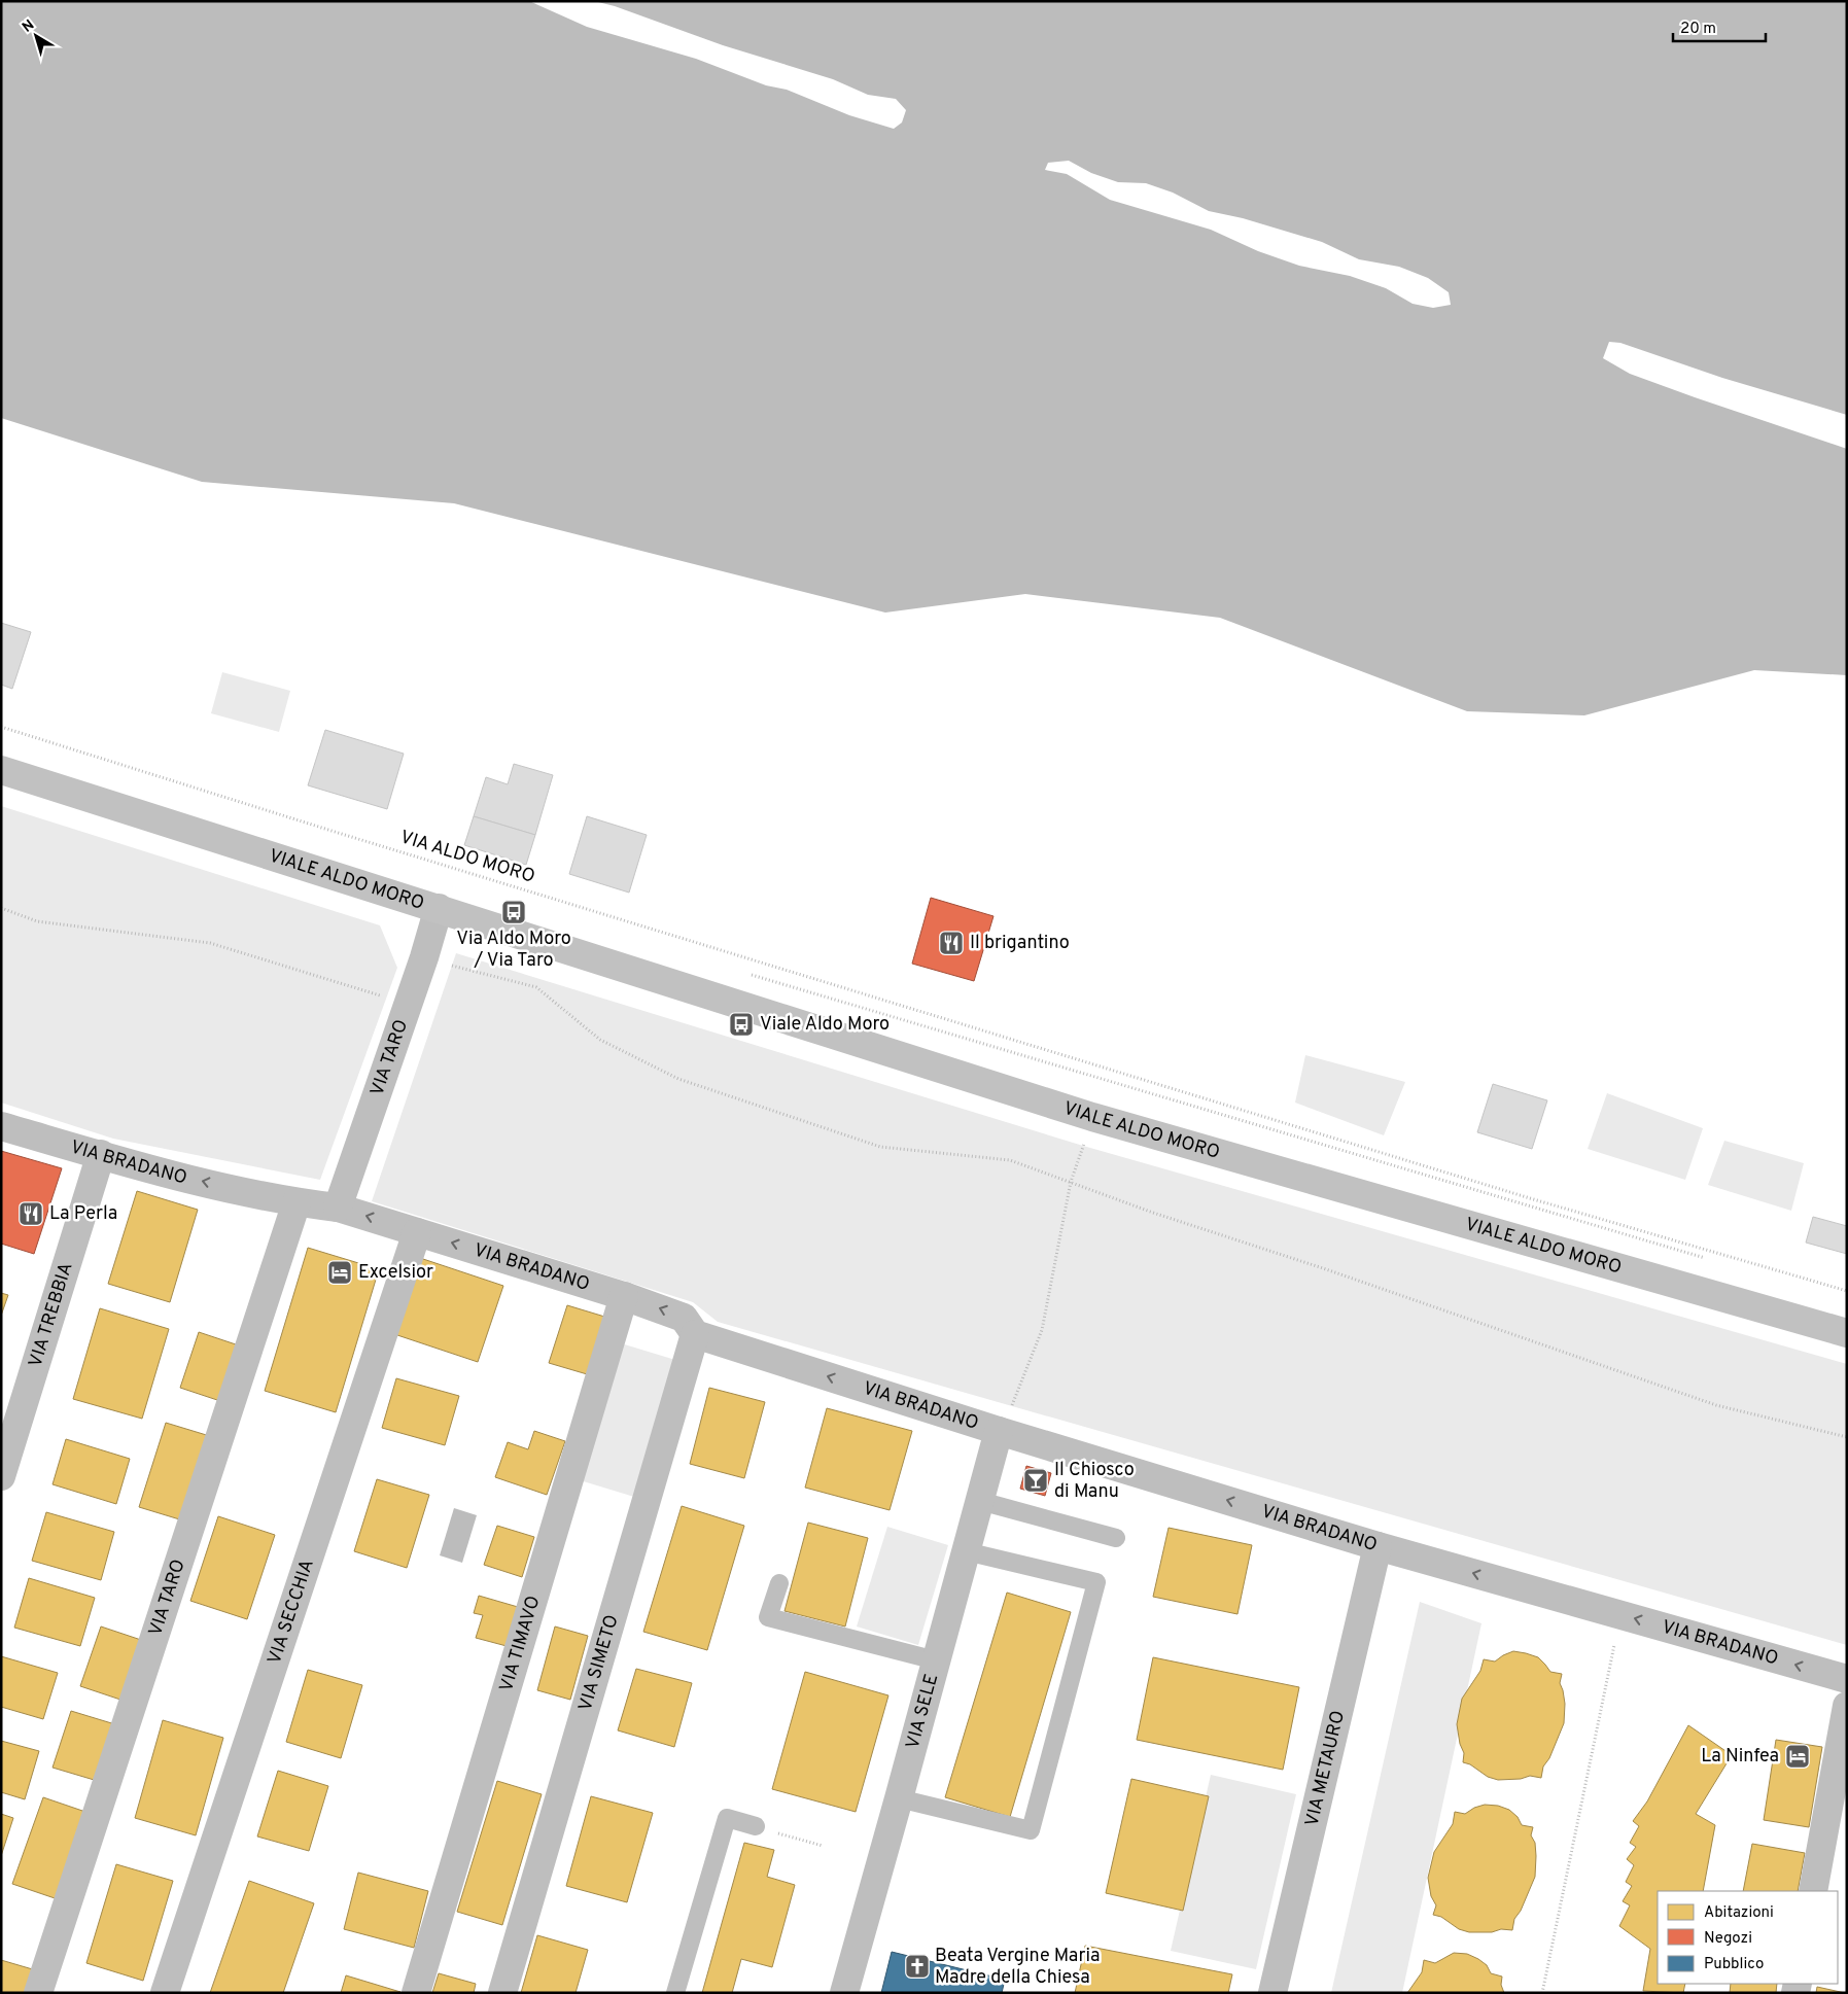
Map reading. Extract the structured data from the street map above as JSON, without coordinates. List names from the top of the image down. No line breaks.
{"streets":{"street":["VIALE ALDO MORO","VIA TARO","VIA BRADANO","VIA TREBBIA","VIA SECCHIA","VIA TIMAVO","VIA SIMETO","VIA SELE","VIA METAURO"],"path":["VIA ALDO MORO"]},"crossings":[["VIALE ALDO MORO","VIA TARO"],["VIA TARO","VIA BRADANO"],["VIA BRADANO","VIA TREBBIA"],["VIA BRADANO","VIA SECCHIA"],["VIA BRADANO","VIA TIMAVO"],["VIA BRADANO","VIA SIMETO"],["VIA BRADANO","VIA SELE"],["VIA BRADANO","VIA METAURO"]],"one_way":["VIA BRADANO"],"places":{"bus stop":["Via Aldo Moro / Via Taro","Viale Aldo Moro"],"restaurant":["Il brigantino","La Perla"],"hotel":["Excelsior","La Ninfea"],"bar":["Il Chiosco di Manu"],"church":["Beata Vergine Maria Madre della Chiesa"]},"legend":["Abitazioni","Negozi","Pubblico"],"scale_bar":"20 m","north":"top left"}
